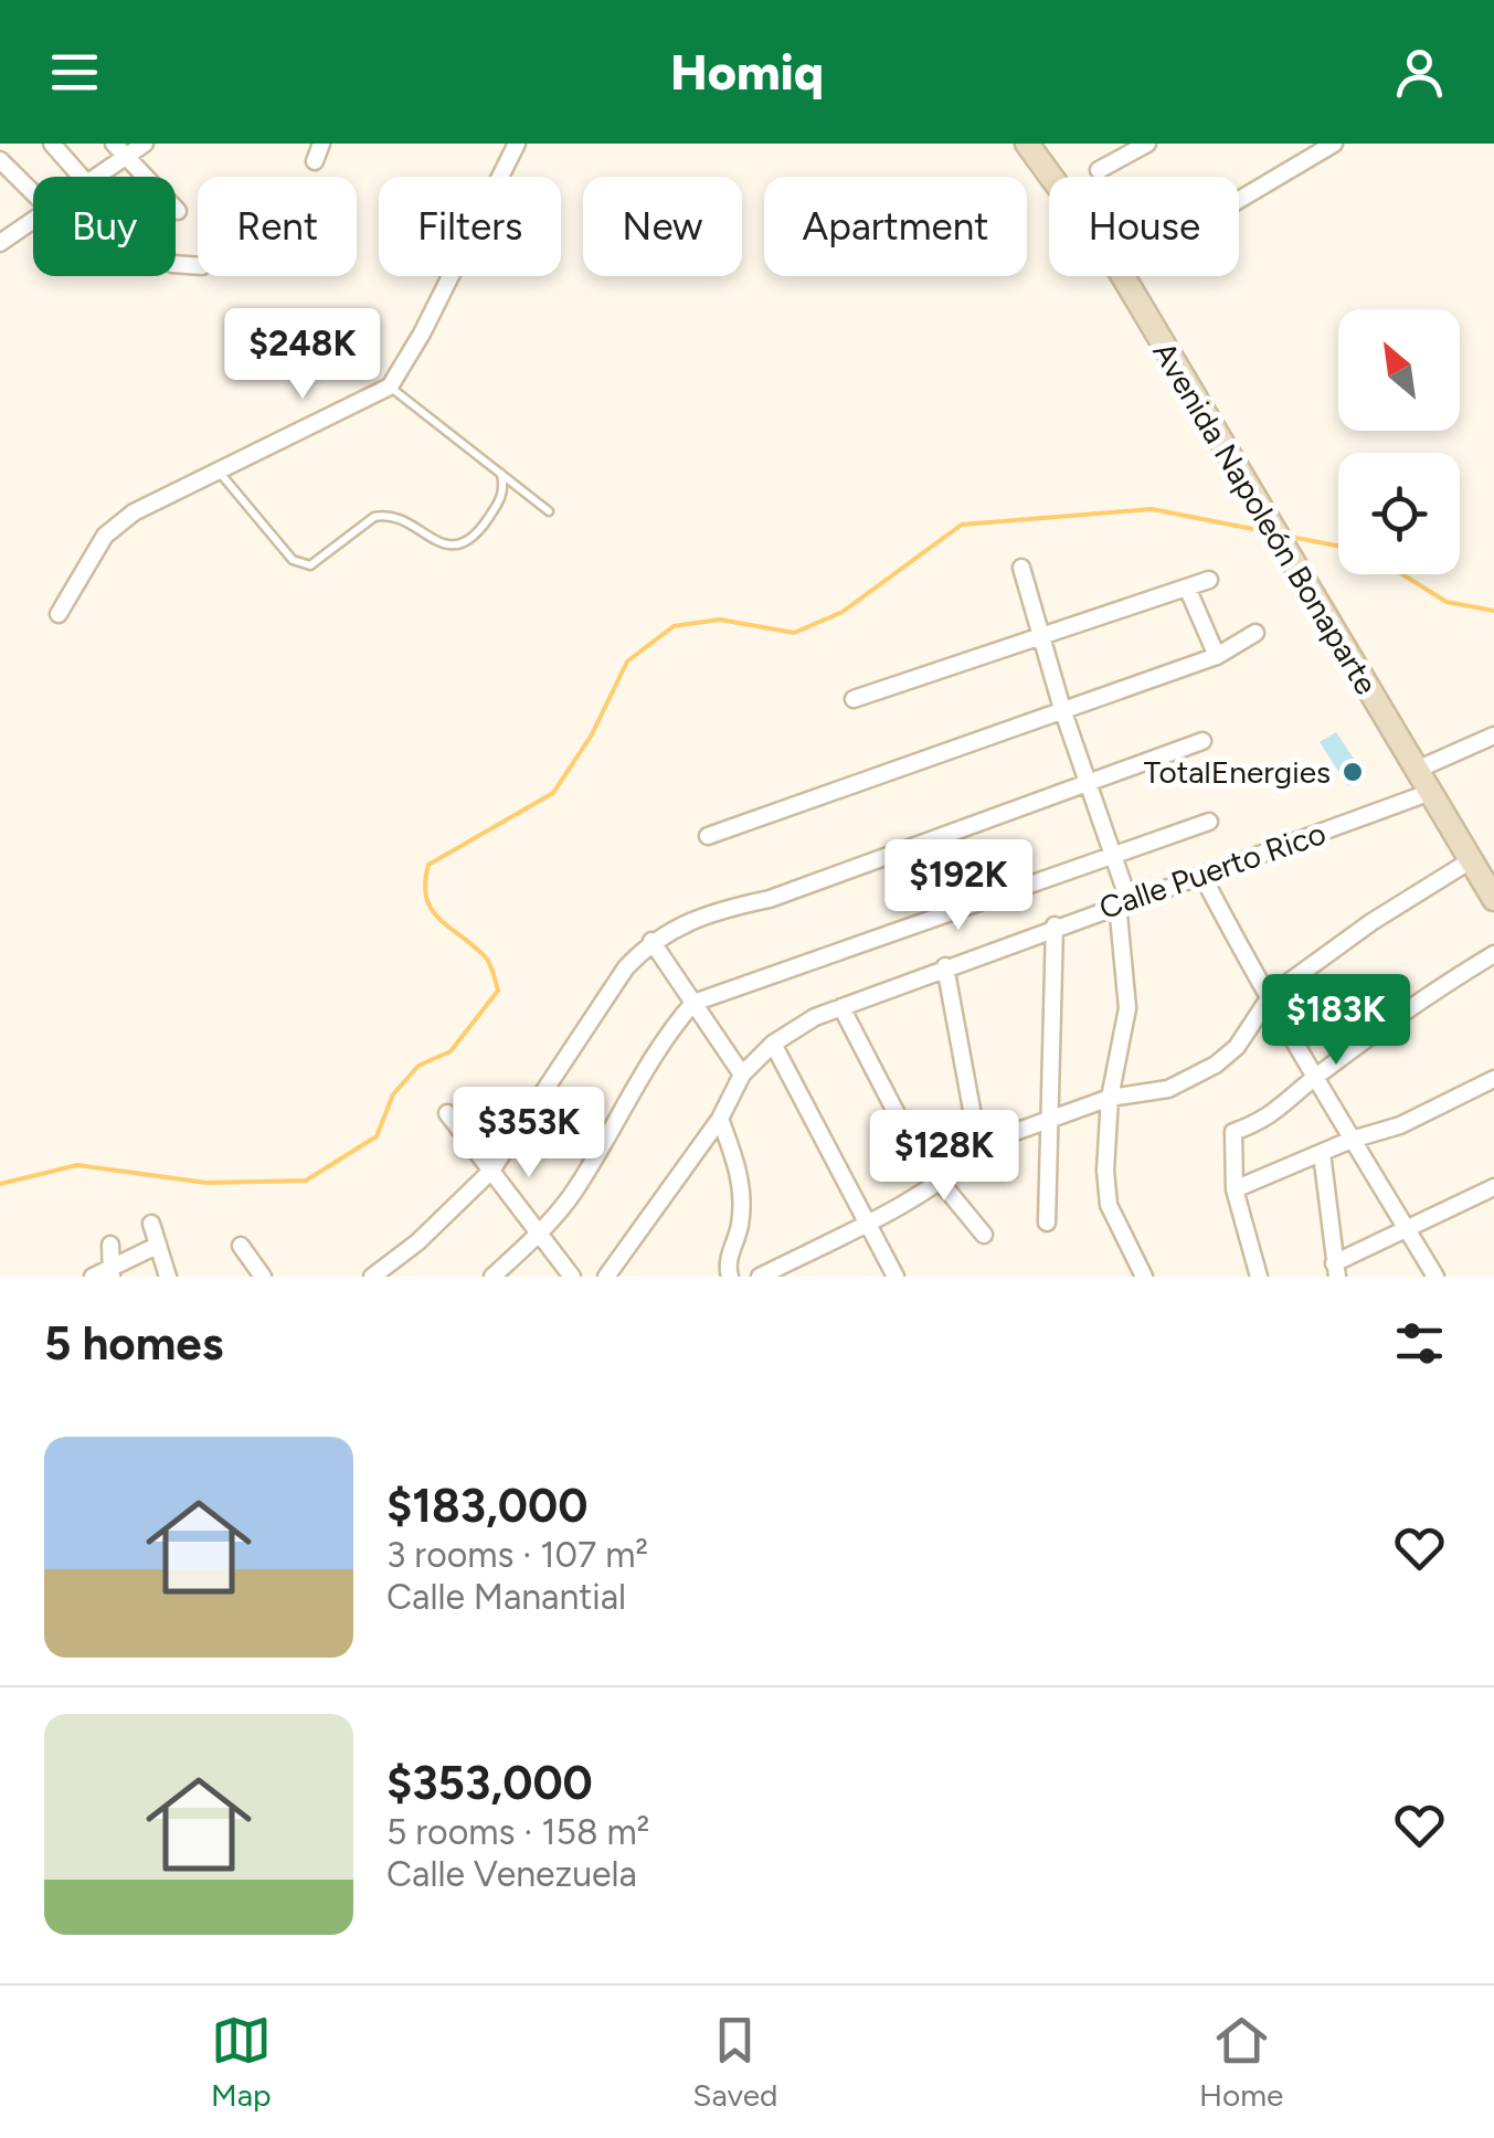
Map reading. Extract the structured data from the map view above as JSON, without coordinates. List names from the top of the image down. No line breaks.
{"streets":{"main road":["Avenida Napoleón Bonaparte"],"street":["Calle Puerto Rico"]},"crossings":[["Avenida Napoleón Bonaparte","Calle Puerto Rico"]],"places":["TotalEnergies"],"north":"top left","page":{"header":"Homiq","chip":["Buy","Rent","Filters","New","Apartment","House"],"price":["$248K","$192K","$183K","$353K","$128K"],"heading":"5 homes","list":[{"name":"$183,000","note":"3 rooms · 107 m² · Calle Manantial"},{"name":"$353,000","note":"5 rooms · 158 m² · Calle Venezuela"}],"tabs":["Map","Saved","Home"]}}
